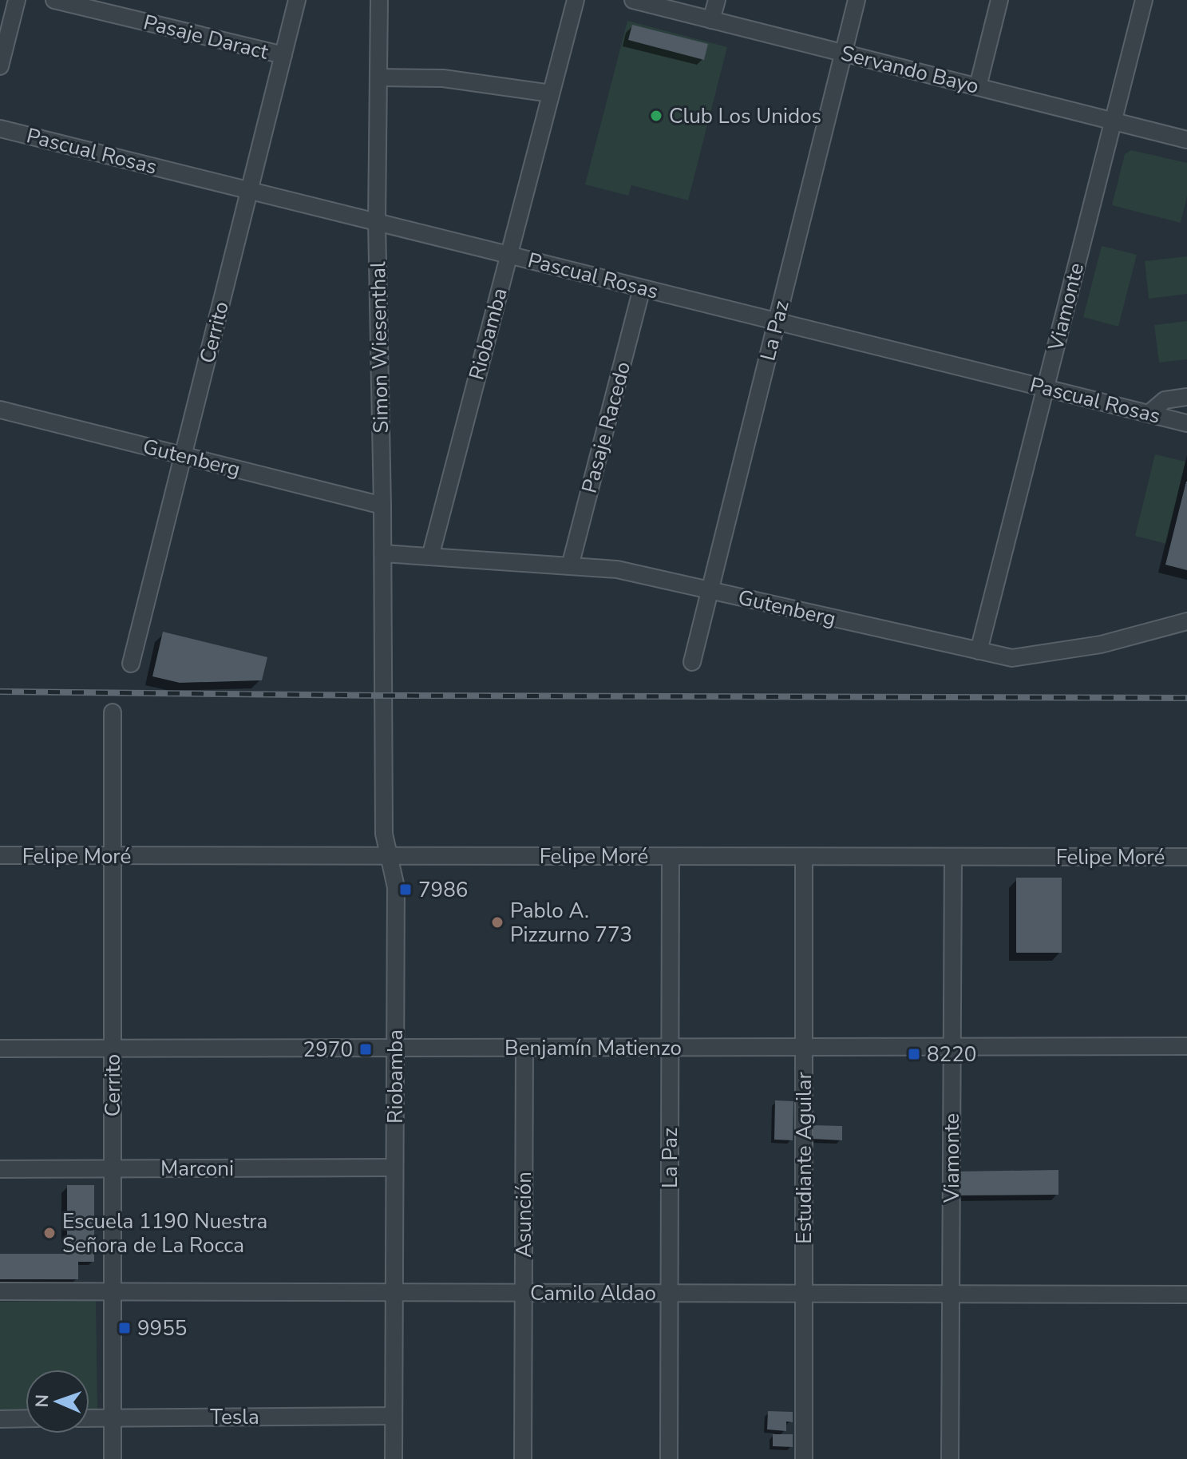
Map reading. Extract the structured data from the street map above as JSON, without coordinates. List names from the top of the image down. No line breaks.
{"streets":{"street":["Pasaje Daract","Servando Bayo","Pascual Rosas","Viamonte","La Paz","Cerrito","Riobamba","Simon Wiesenthal","Pasaje Racedo","Gutenberg","Felipe Moré","Benjamín Matienzo","Estudiante Aguilar","Marconi","Asunción","Camilo Aldao","Tesla"]},"crossings":[["Pasaje Daract","Cerrito"],["Servando Bayo","Viamonte"],["Servando Bayo","La Paz"],["Pascual Rosas","Viamonte"],["Pascual Rosas","La Paz"],["Pascual Rosas","Cerrito"],["Pascual Rosas","Riobamba"],["Pascual Rosas","Simon Wiesenthal"],["Pascual Rosas","Pasaje Racedo"],["Viamonte","Gutenberg"],["Viamonte","Felipe Moré"],["Viamonte","Benjamín Matienzo"],["Viamonte","Camilo Aldao"],["La Paz","Gutenberg"],["La Paz","Felipe Moré"],["La Paz","Benjamín Matienzo"],["La Paz","Camilo Aldao"],["Cerrito","Gutenberg"],["Cerrito","Felipe Moré"],["Cerrito","Benjamín Matienzo"],["Cerrito","Marconi"],["Cerrito","Camilo Aldao"],["Cerrito","Tesla"],["Riobamba","Simon Wiesenthal"],["Riobamba","Gutenberg"],["Riobamba","Felipe Moré"],["Riobamba","Benjamín Matienzo"],["Riobamba","Marconi"],["Riobamba","Camilo Aldao"],["Riobamba","Tesla"],["Simon Wiesenthal","Gutenberg"],["Pasaje Racedo","Gutenberg"],["Felipe Moré","Estudiante Aguilar"],["Benjamín Matienzo","Estudiante Aguilar"],["Benjamín Matienzo","Asunción"],["Estudiante Aguilar","Camilo Aldao"],["Asunción","Camilo Aldao"]],"places":{"other":["Club Los Unidos","Pablo A. Pizzurno 773","Escuela 1190 Nuestra Señora de La Rocca"],"transit":["7986","2970","8220","9955"]},"north":"left"}
